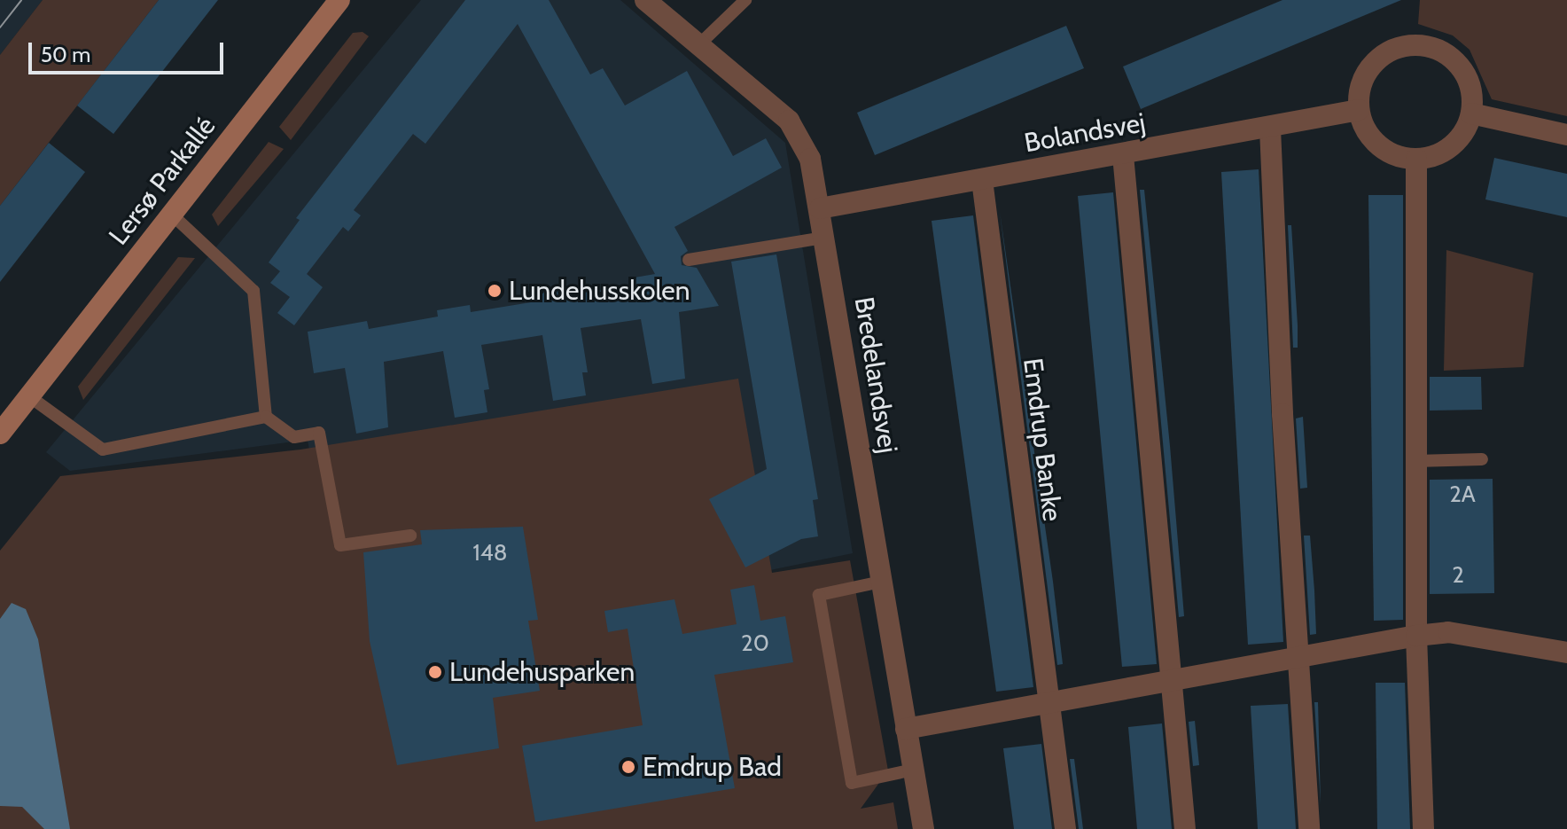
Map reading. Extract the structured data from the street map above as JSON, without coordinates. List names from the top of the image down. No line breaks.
{"streets":{"street":["Bolandsvej","Lersø Parkallé","Bredelandsvej","Emdrup Banke"]},"crossings":[["Bolandsvej","Bredelandsvej"],["Bolandsvej","Emdrup Banke"]],"places":["Lundehusskolen","Lundehusparken","Emdrup Bad"],"house_numbers":["2A","148","2","20"],"scale_bar":"50 m"}
